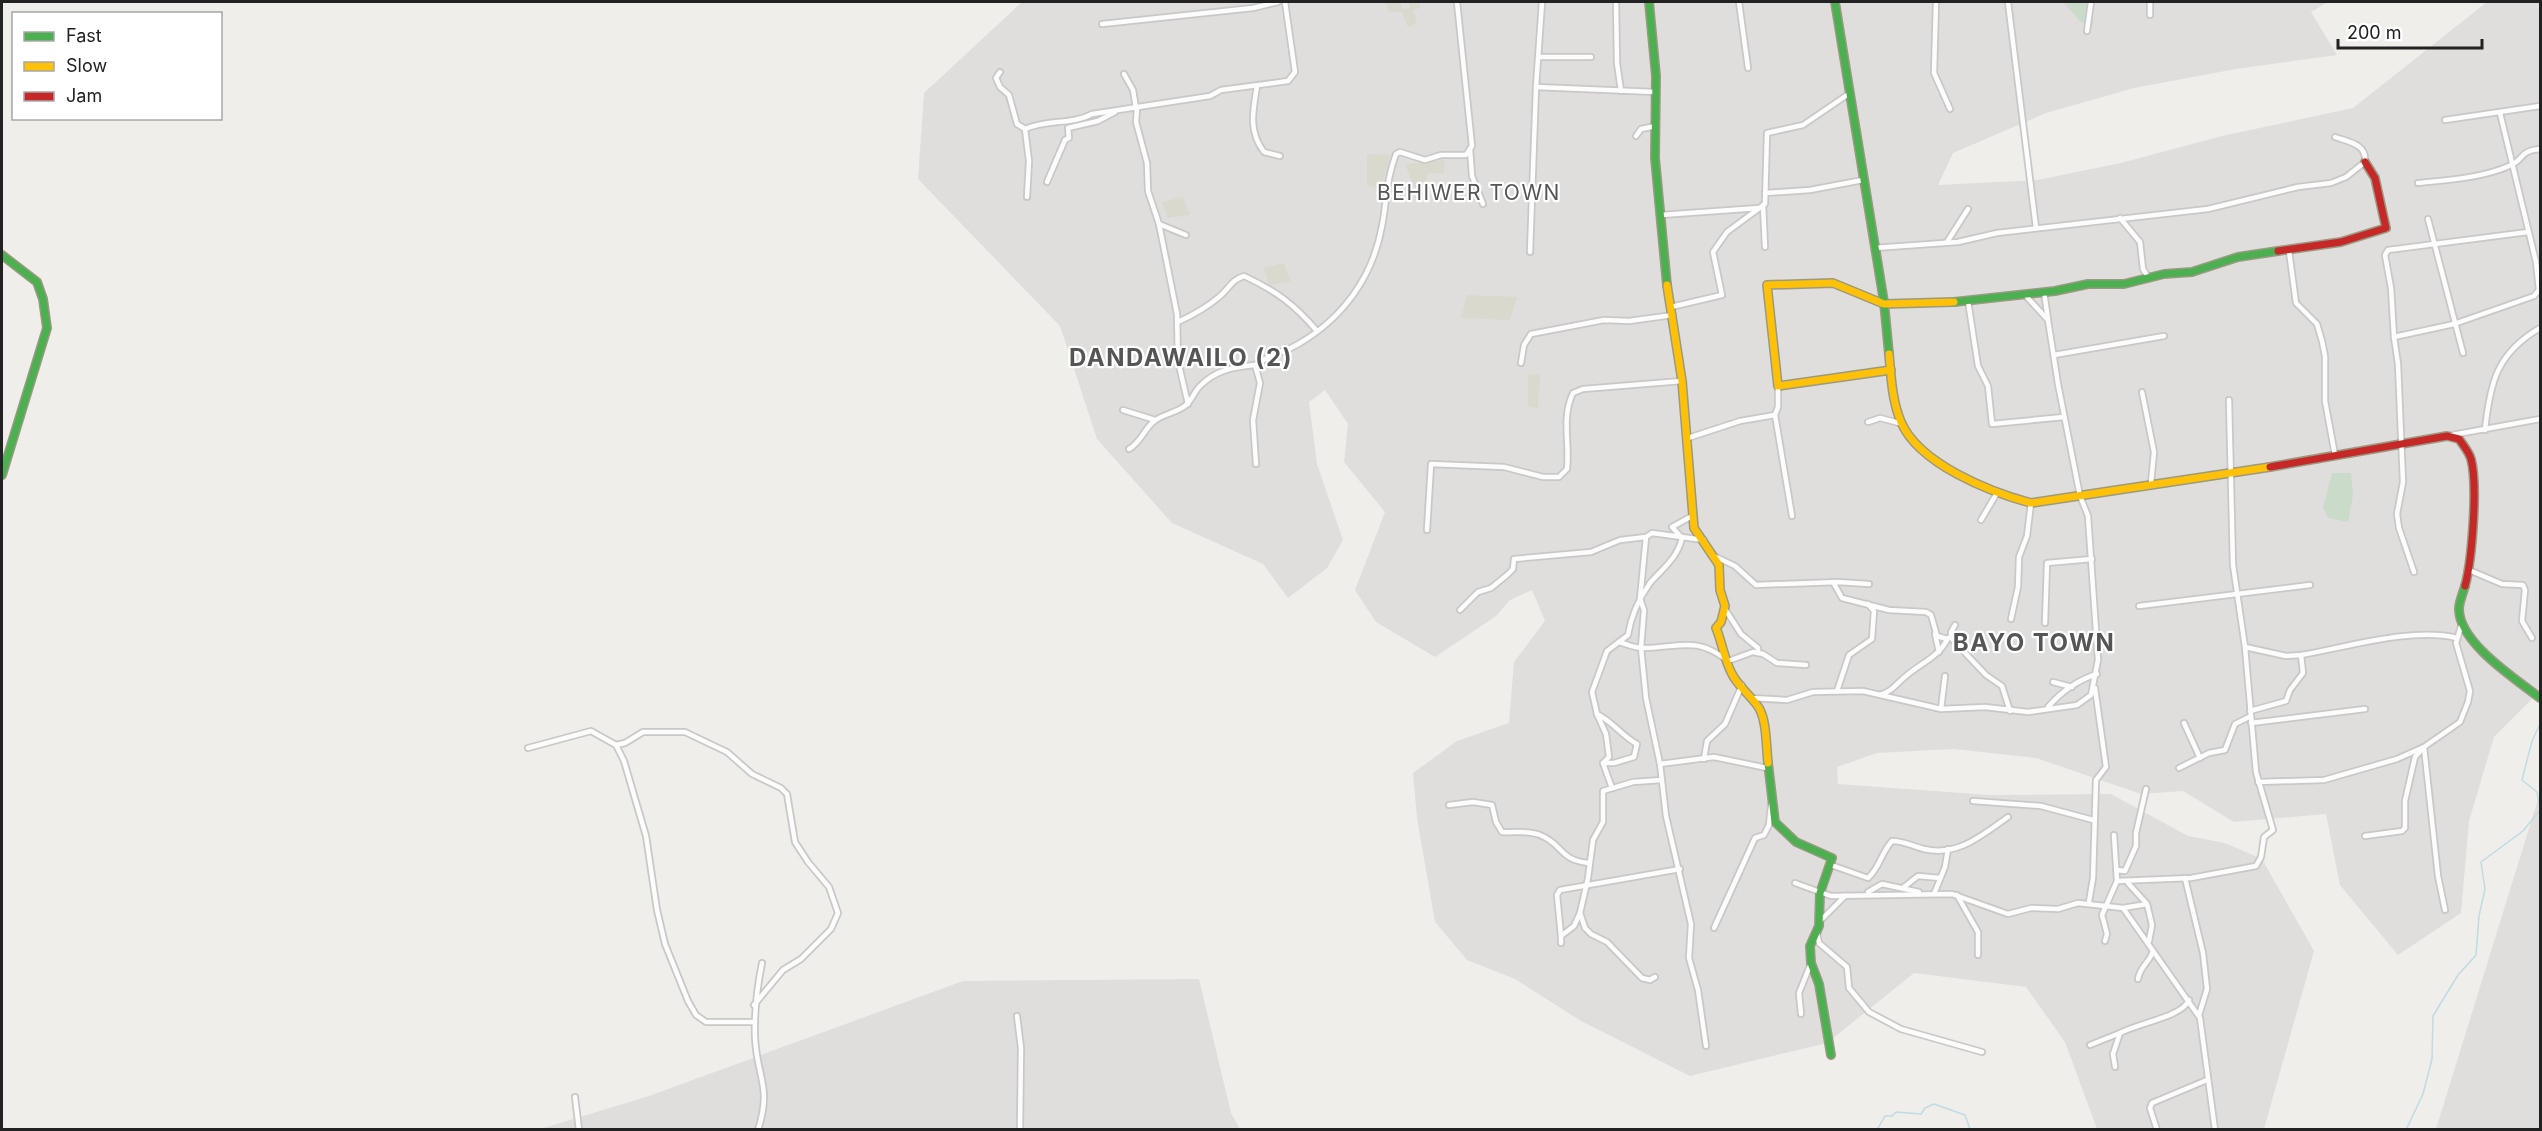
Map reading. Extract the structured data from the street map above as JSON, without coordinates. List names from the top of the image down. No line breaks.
{"districts":["BEHIWER TOWN","DANDAWAILO (2)","BAYO TOWN"],"legend":["Fast","Slow","Jam"],"scale_bar":"200 m"}
